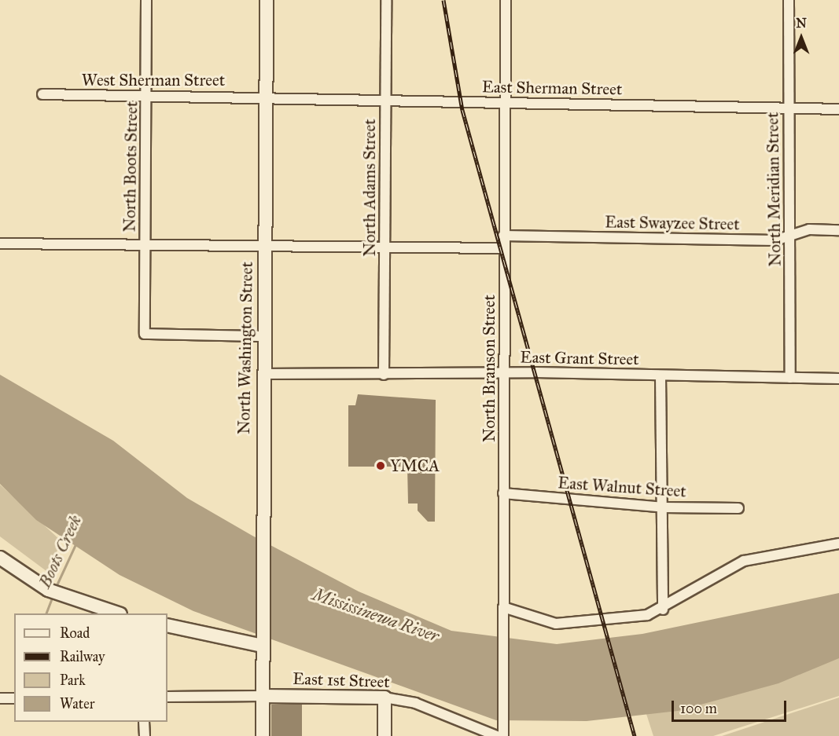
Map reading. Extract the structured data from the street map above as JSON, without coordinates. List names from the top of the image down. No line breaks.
{"streets":{"street":["West Sherman Street","East Sherman Street","North Boots Street","North Adams Street","North Meridian Street","East Swayzee Street","North Washington Street","East Grant Street","North Branson Street","East Walnut Street","East 1st Street"]},"crossings":[["West Sherman Street","East Sherman Street"],["West Sherman Street","North Boots Street"],["West Sherman Street","North Washington Street"],["East Sherman Street","North Adams Street"],["East Sherman Street","North Meridian Street"],["East Sherman Street","North Washington Street"],["East Sherman Street","North Branson Street"],["North Boots Street","North Washington Street"],["North Adams Street","East Grant Street"],["North Meridian Street","East Swayzee Street"],["North Meridian Street","East Grant Street"],["East Swayzee Street","North Branson Street"],["North Washington Street","East Grant Street"],["North Washington Street","East 1st Street"],["East Grant Street","North Branson Street"],["North Branson Street","East Walnut Street"]],"water":["Boots Creek","Mississinewa River"],"places":["YMCA"],"legend":["Road","Railway","Park","Water"],"scale_bar":"100 m","north":"top"}
